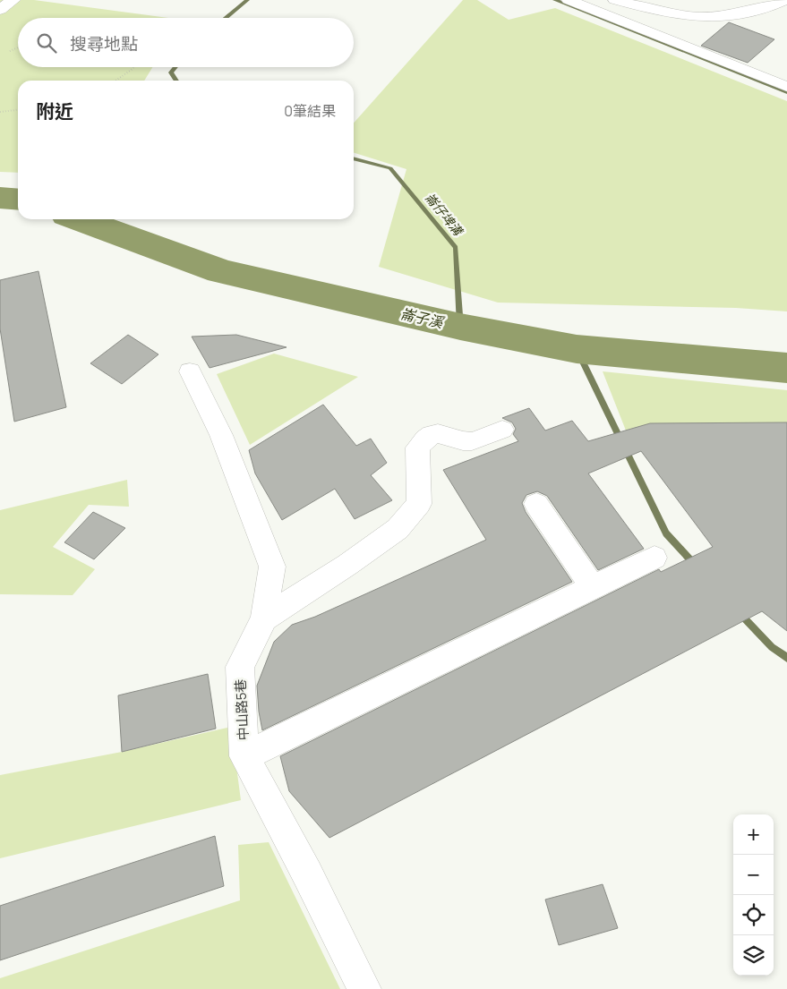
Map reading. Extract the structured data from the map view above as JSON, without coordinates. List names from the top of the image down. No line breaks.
{"streets":{"street":["中山路5巷"]},"water":["崙仔埤溝","崙子溪"],"page":{"search":"搜尋地點","heading":["附近","0筆結果"],"map_buttons":["+","−"]}}
